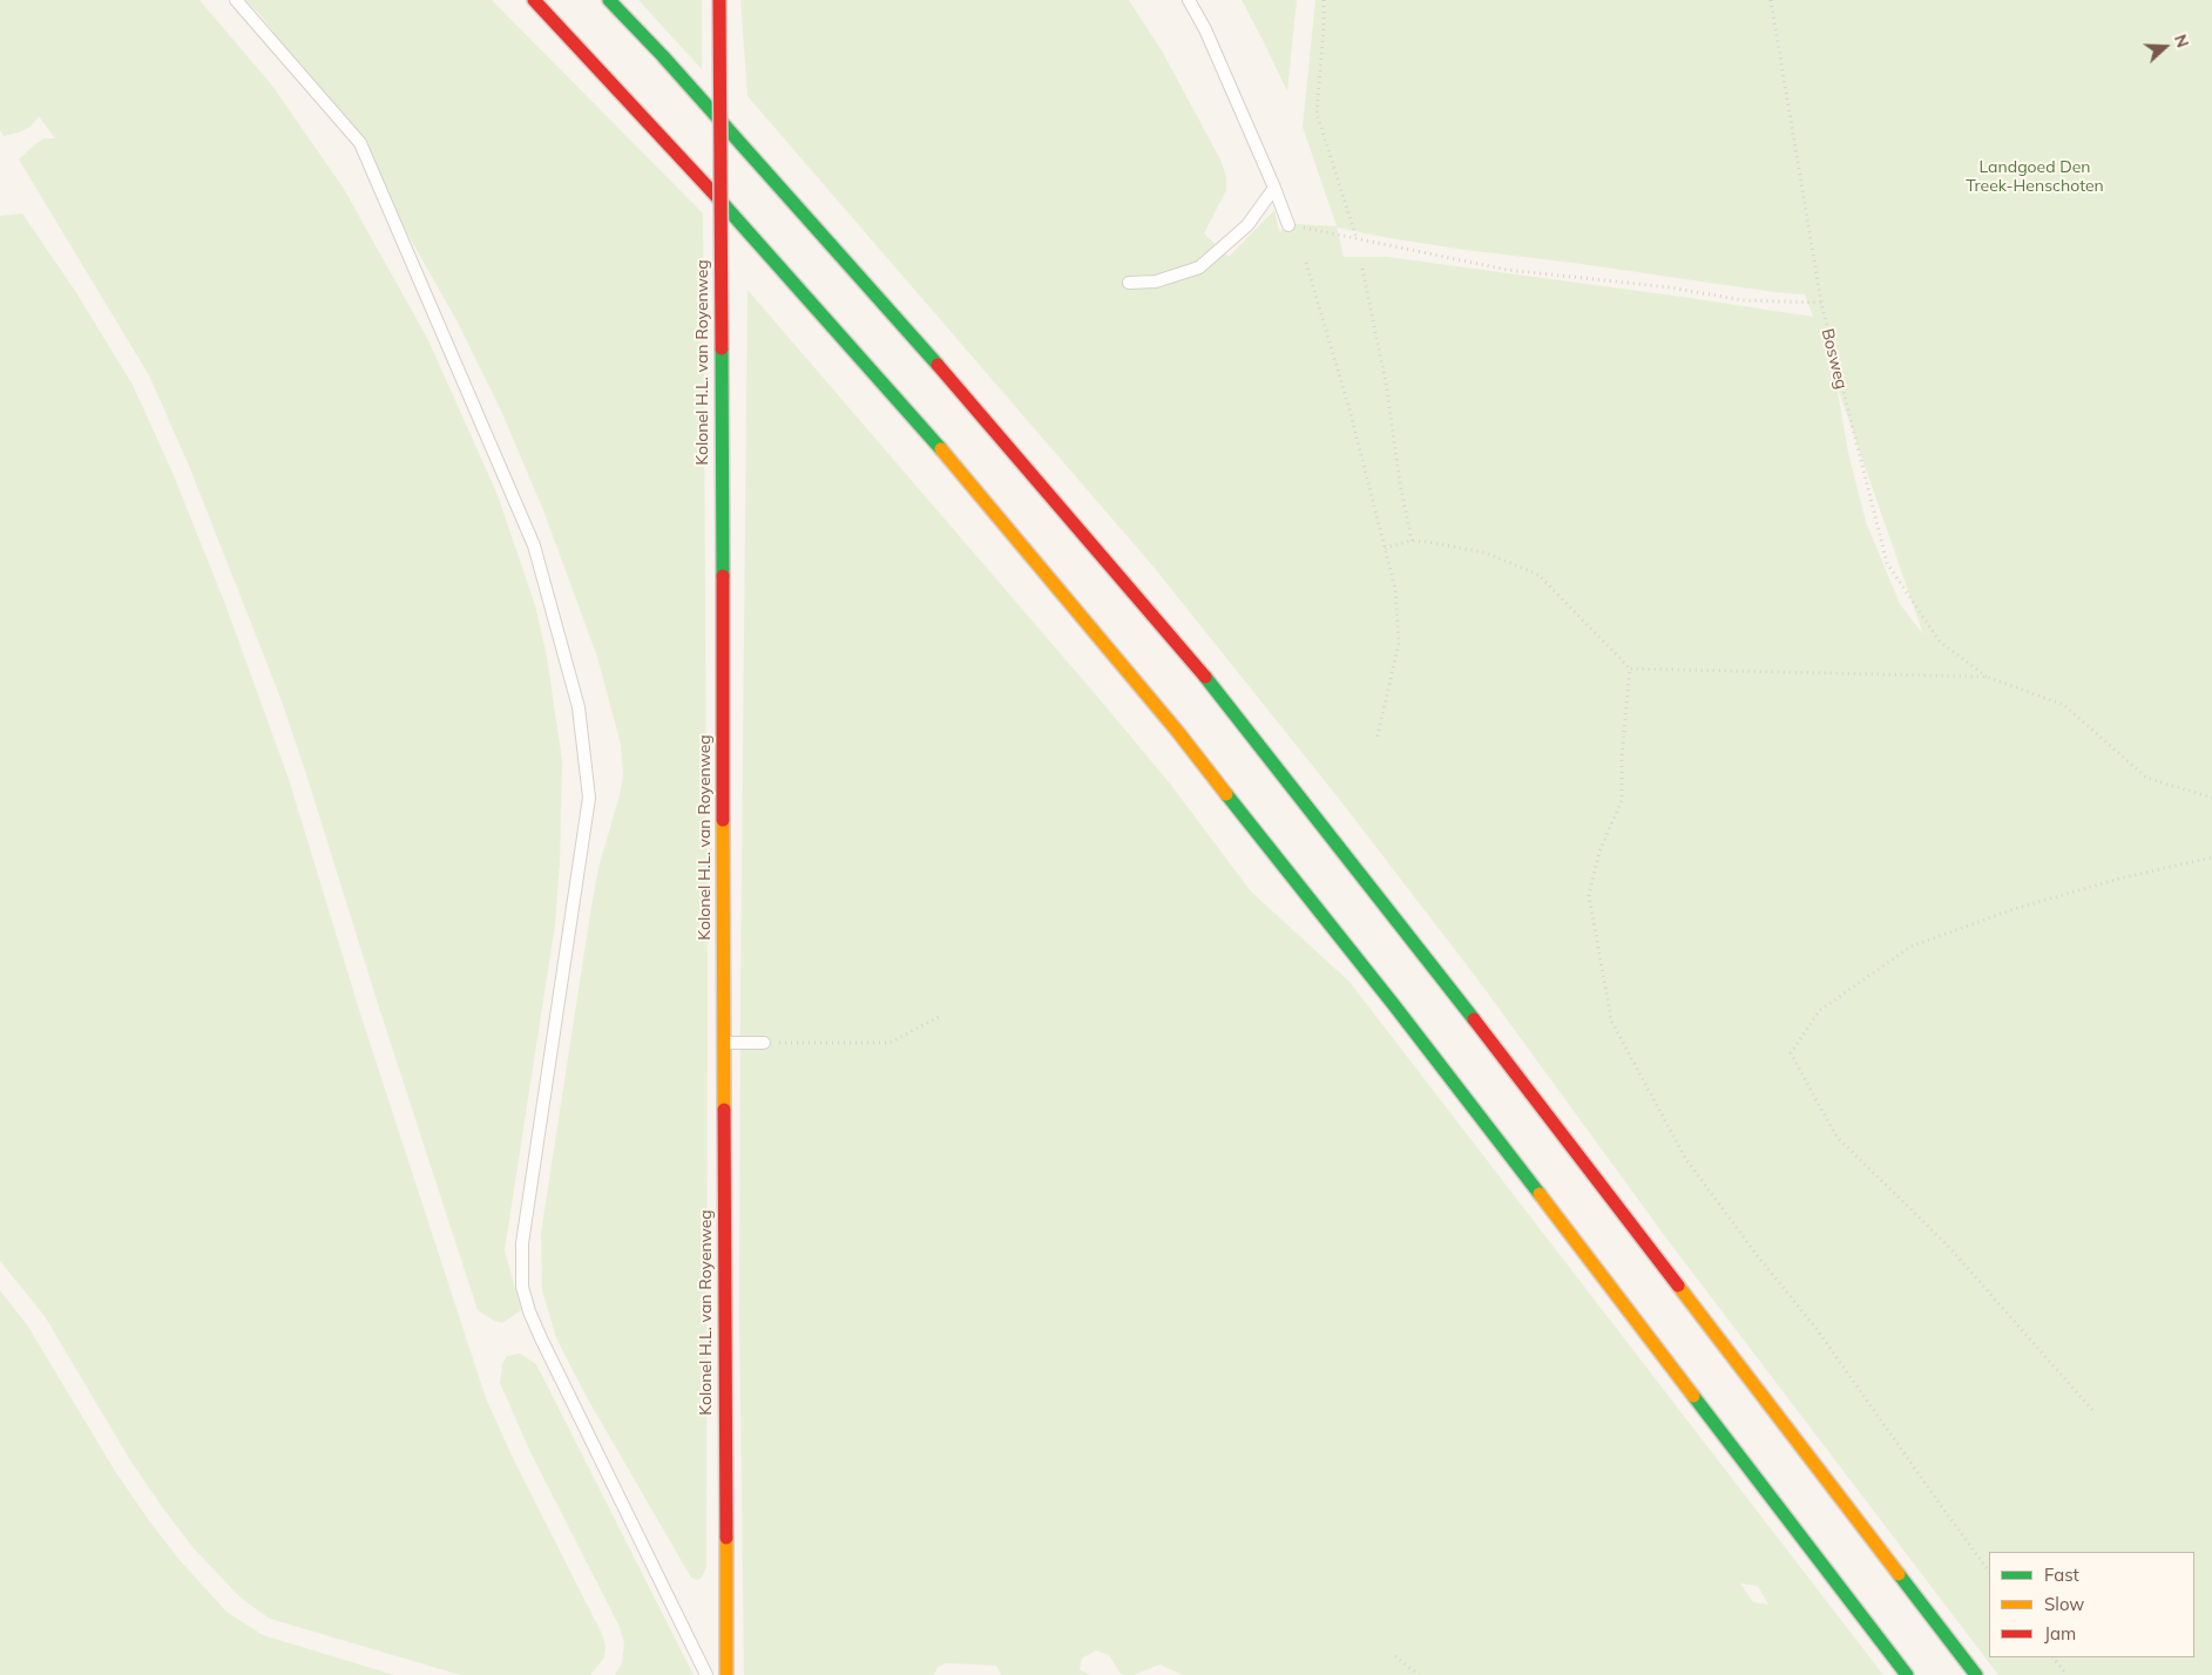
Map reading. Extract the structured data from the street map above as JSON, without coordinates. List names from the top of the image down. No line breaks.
{"streets":{"main road":["Kolonel H.L. van Royenweg"],"path":["Bosweg"]},"parks":["Landgoed Den Treek-Henschoten"],"legend":["Fast","Slow","Jam"],"north":"right"}
